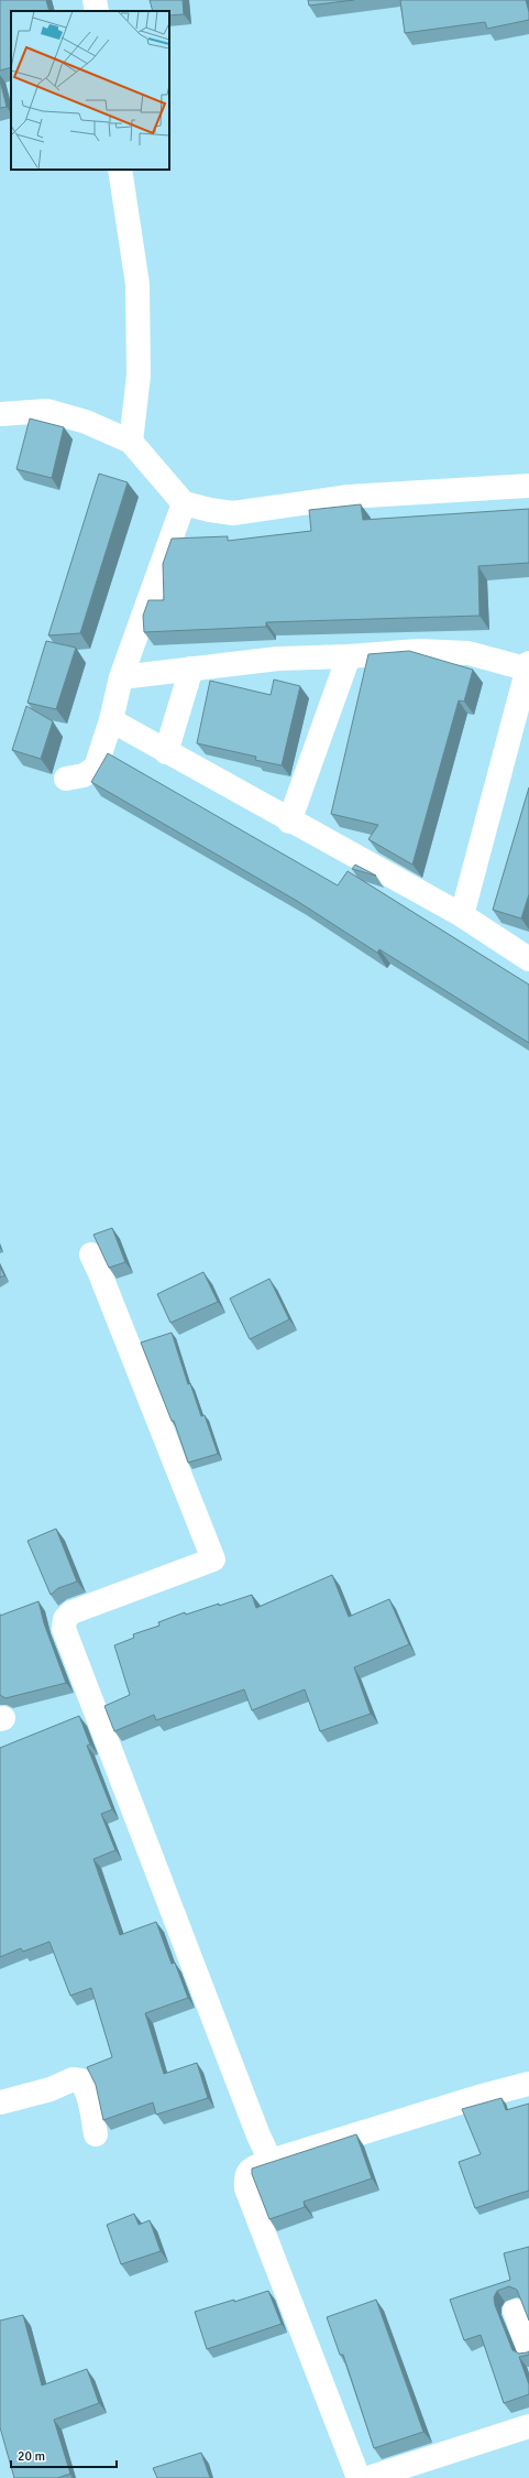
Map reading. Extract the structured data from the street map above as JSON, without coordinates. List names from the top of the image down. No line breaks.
{"scale_bar":"20 m"}
